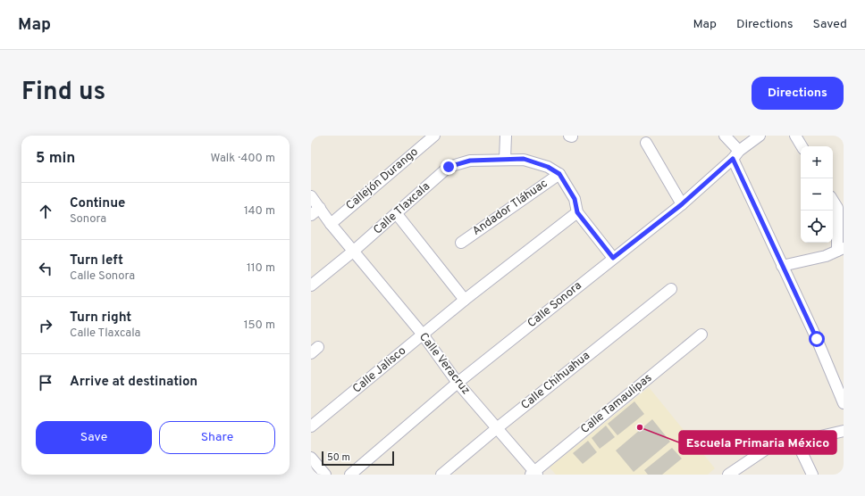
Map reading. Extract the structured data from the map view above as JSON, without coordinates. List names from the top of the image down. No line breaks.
{"streets":{"street":["Callejón Durango","Andador Tláhuac","Calle Tlaxcala","Calle Sonora","Calle Veracruz","Calle Jalisco","Calle Chihuahua","Calle Tamaulipas"]},"crossings":[["Callejón Durango","Calle Veracruz"],["Andador Tláhuac","Calle Tlaxcala"],["Calle Tlaxcala","Calle Veracruz"],["Calle Sonora","Calle Veracruz"],["Calle Veracruz","Calle Jalisco"],["Calle Veracruz","Calle Chihuahua"],["Calle Veracruz","Calle Tamaulipas"]],"places":["Escuela Primaria México"],"scale_bar":"50 m","page":{"header":"Map","nav":["Map","Directions","Saved"],"title":"Find us","buttons":["Directions",["Save","Share"]],"heading":["5 min","Walk · 400 m"],"map_buttons":["+","−"],"list":[["Continue","Sonora","140 m"],["Turn left","Calle Sonora","110 m"],["Turn right","Calle Tlaxcala","150 m"],"Arrive at destination"],"scale":"50 m"}}
